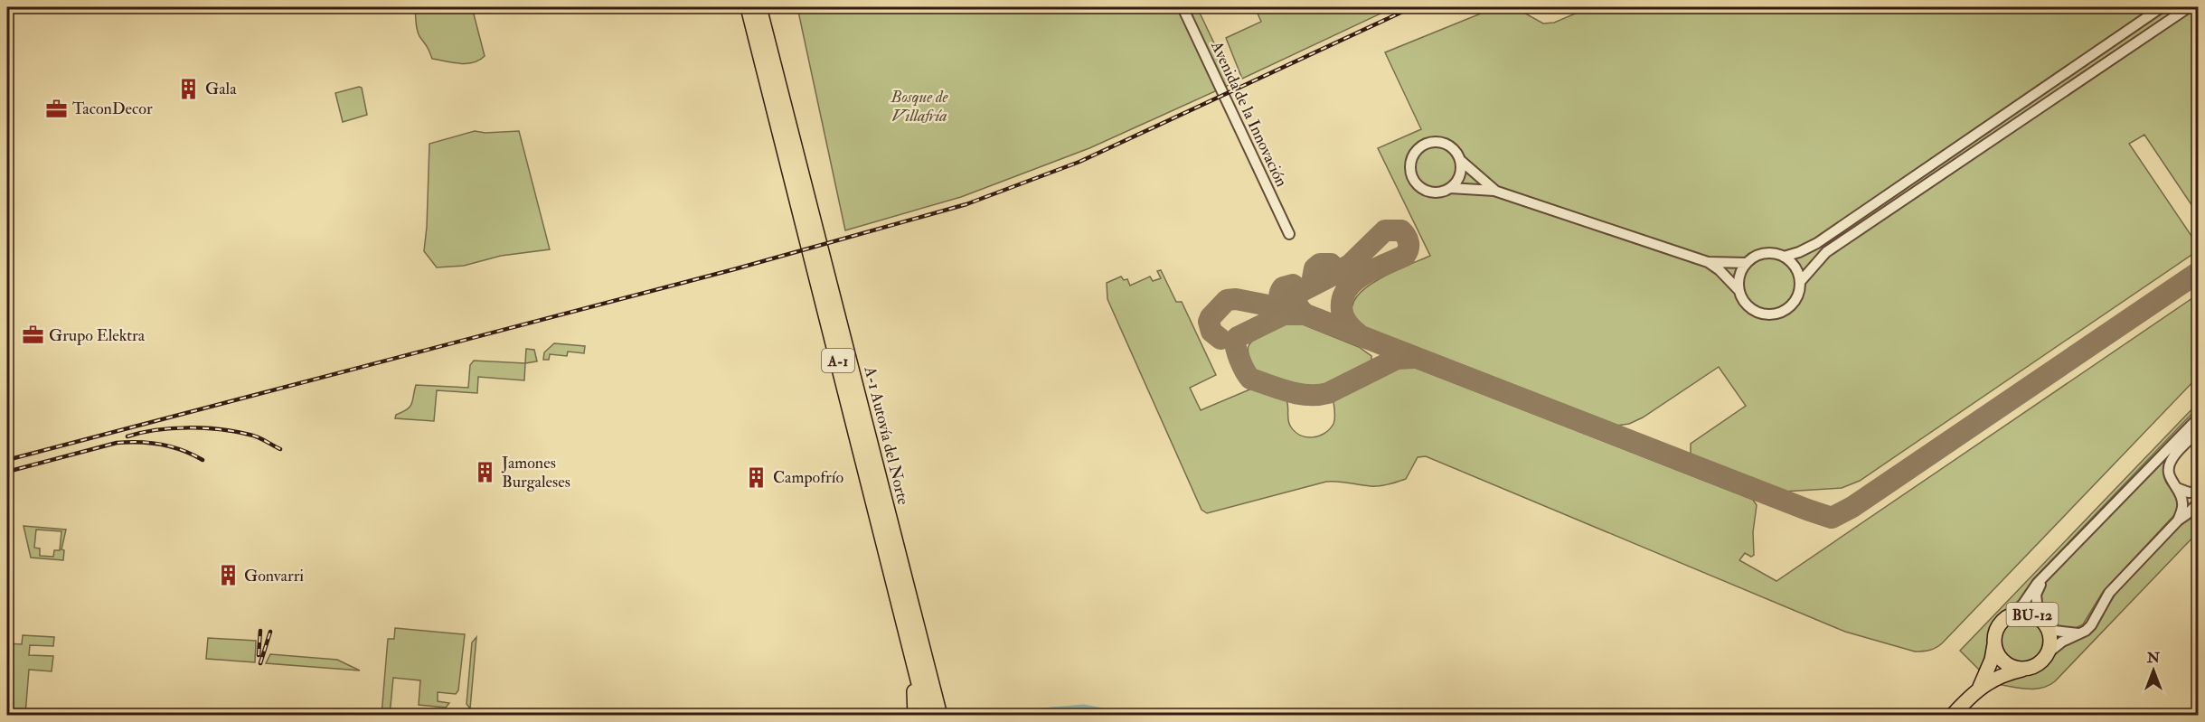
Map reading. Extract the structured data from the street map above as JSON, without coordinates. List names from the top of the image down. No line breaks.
{"streets":{"highway":["A-1","A-1 Autovía del Norte","BU-12"],"street":["Avenida de la Innovación"]},"crossings":[["A-1","A-1 Autovía del Norte"]],"parks":["Bosque de Villafría"],"places":{"building":["Gala","Jamones Burgaleses","Campofrío","Gonvarri"],"office":["TaconDecor","Grupo Elektra"]},"north":"top"}
